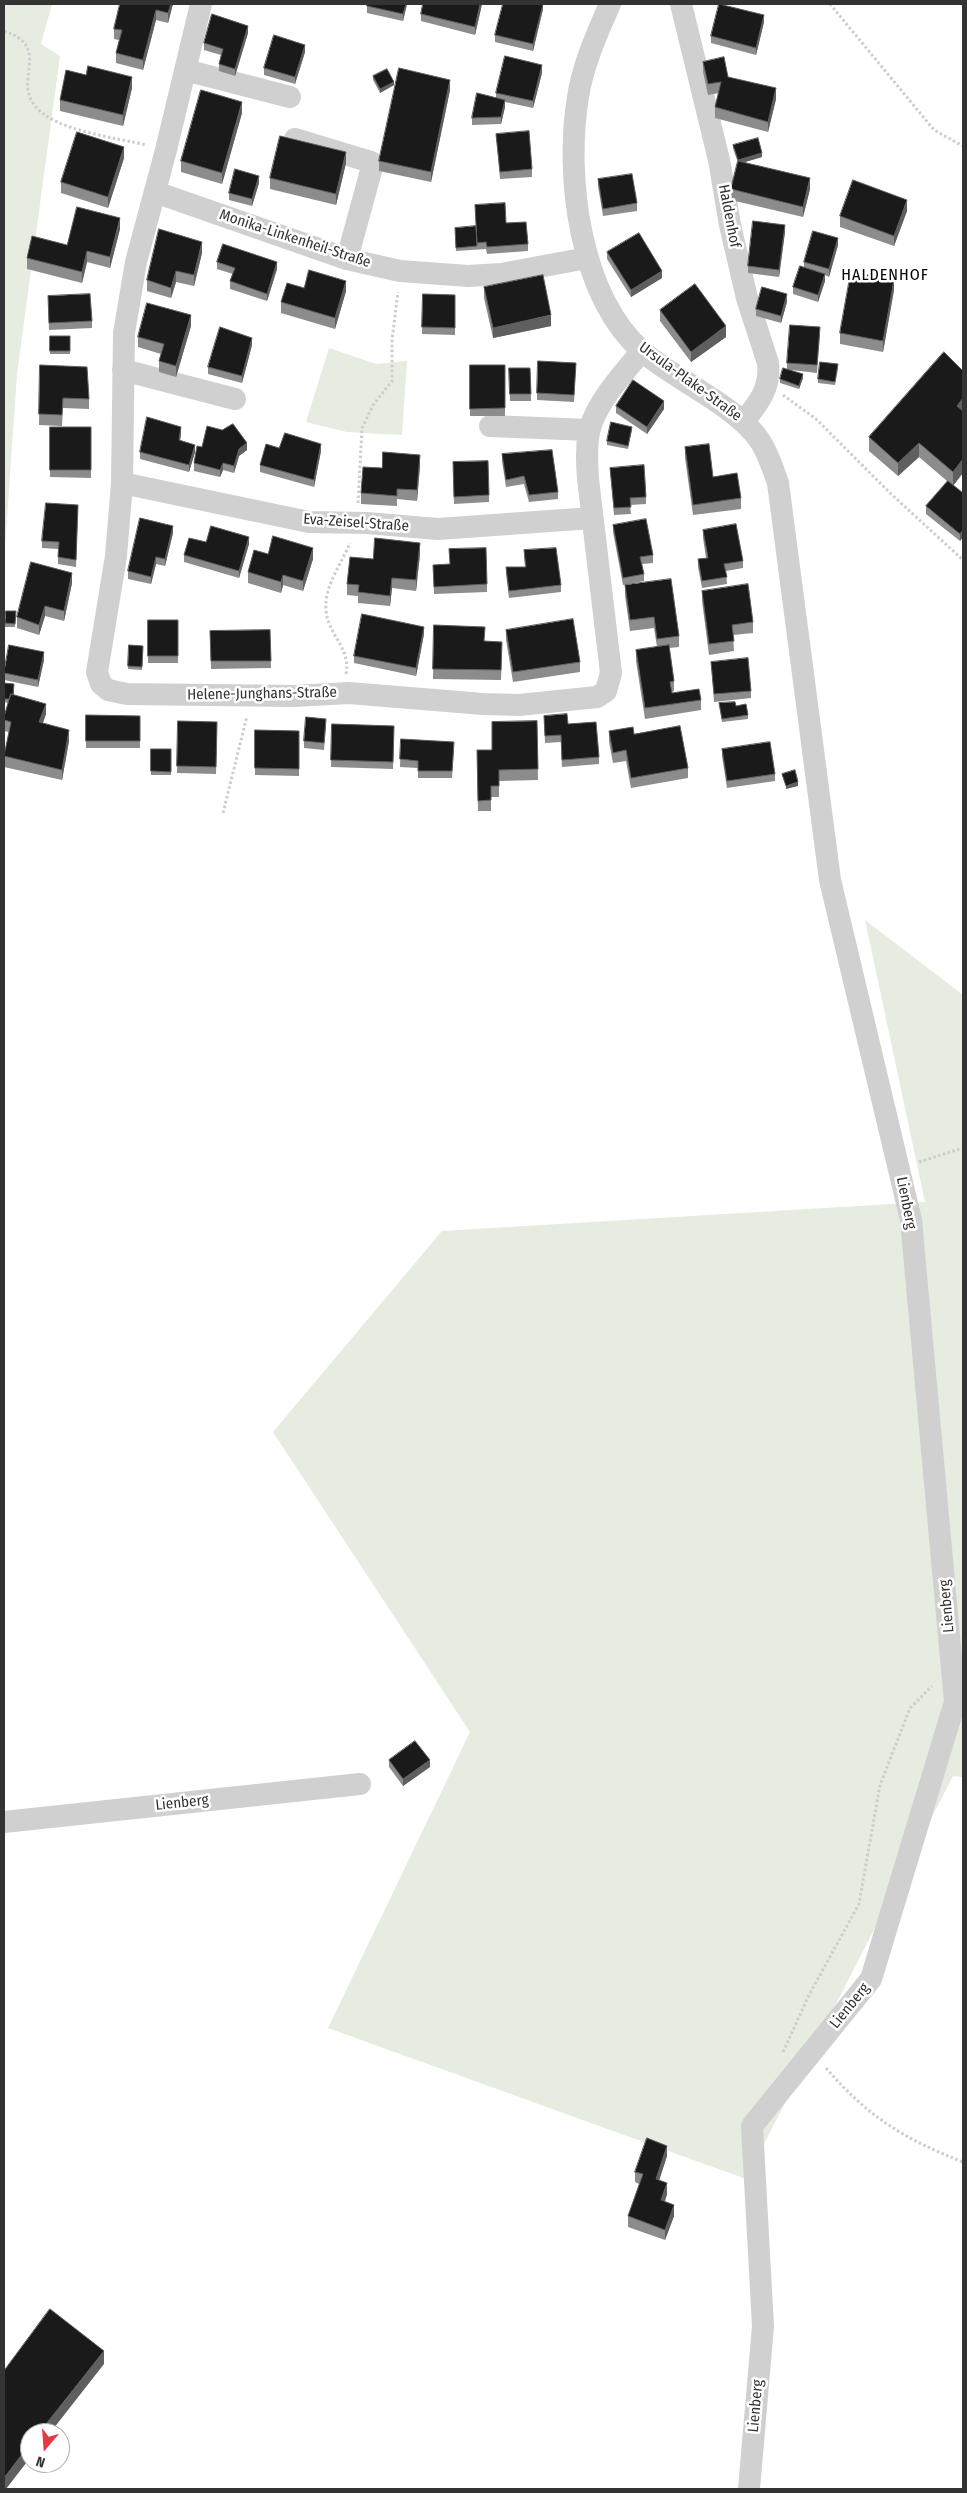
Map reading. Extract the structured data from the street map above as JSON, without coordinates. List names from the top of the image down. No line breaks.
{"streets":{"street":["Haldenhof","Monika-Linkenheil-Straße","Ursula-Plake-Straße","Eva-Zeisel-Straße","Helene-Junghans-Straße","Lienberg"]},"crossings":[["Haldenhof","Ursula-Plake-Straße"],["Monika-Linkenheil-Straße","Ursula-Plake-Straße"],["Monika-Linkenheil-Straße","Helene-Junghans-Straße"],["Ursula-Plake-Straße","Helene-Junghans-Straße"],["Ursula-Plake-Straße","Lienberg"],["Eva-Zeisel-Straße","Helene-Junghans-Straße"]],"districts":["HALDENHOF"],"north":"bottom"}
